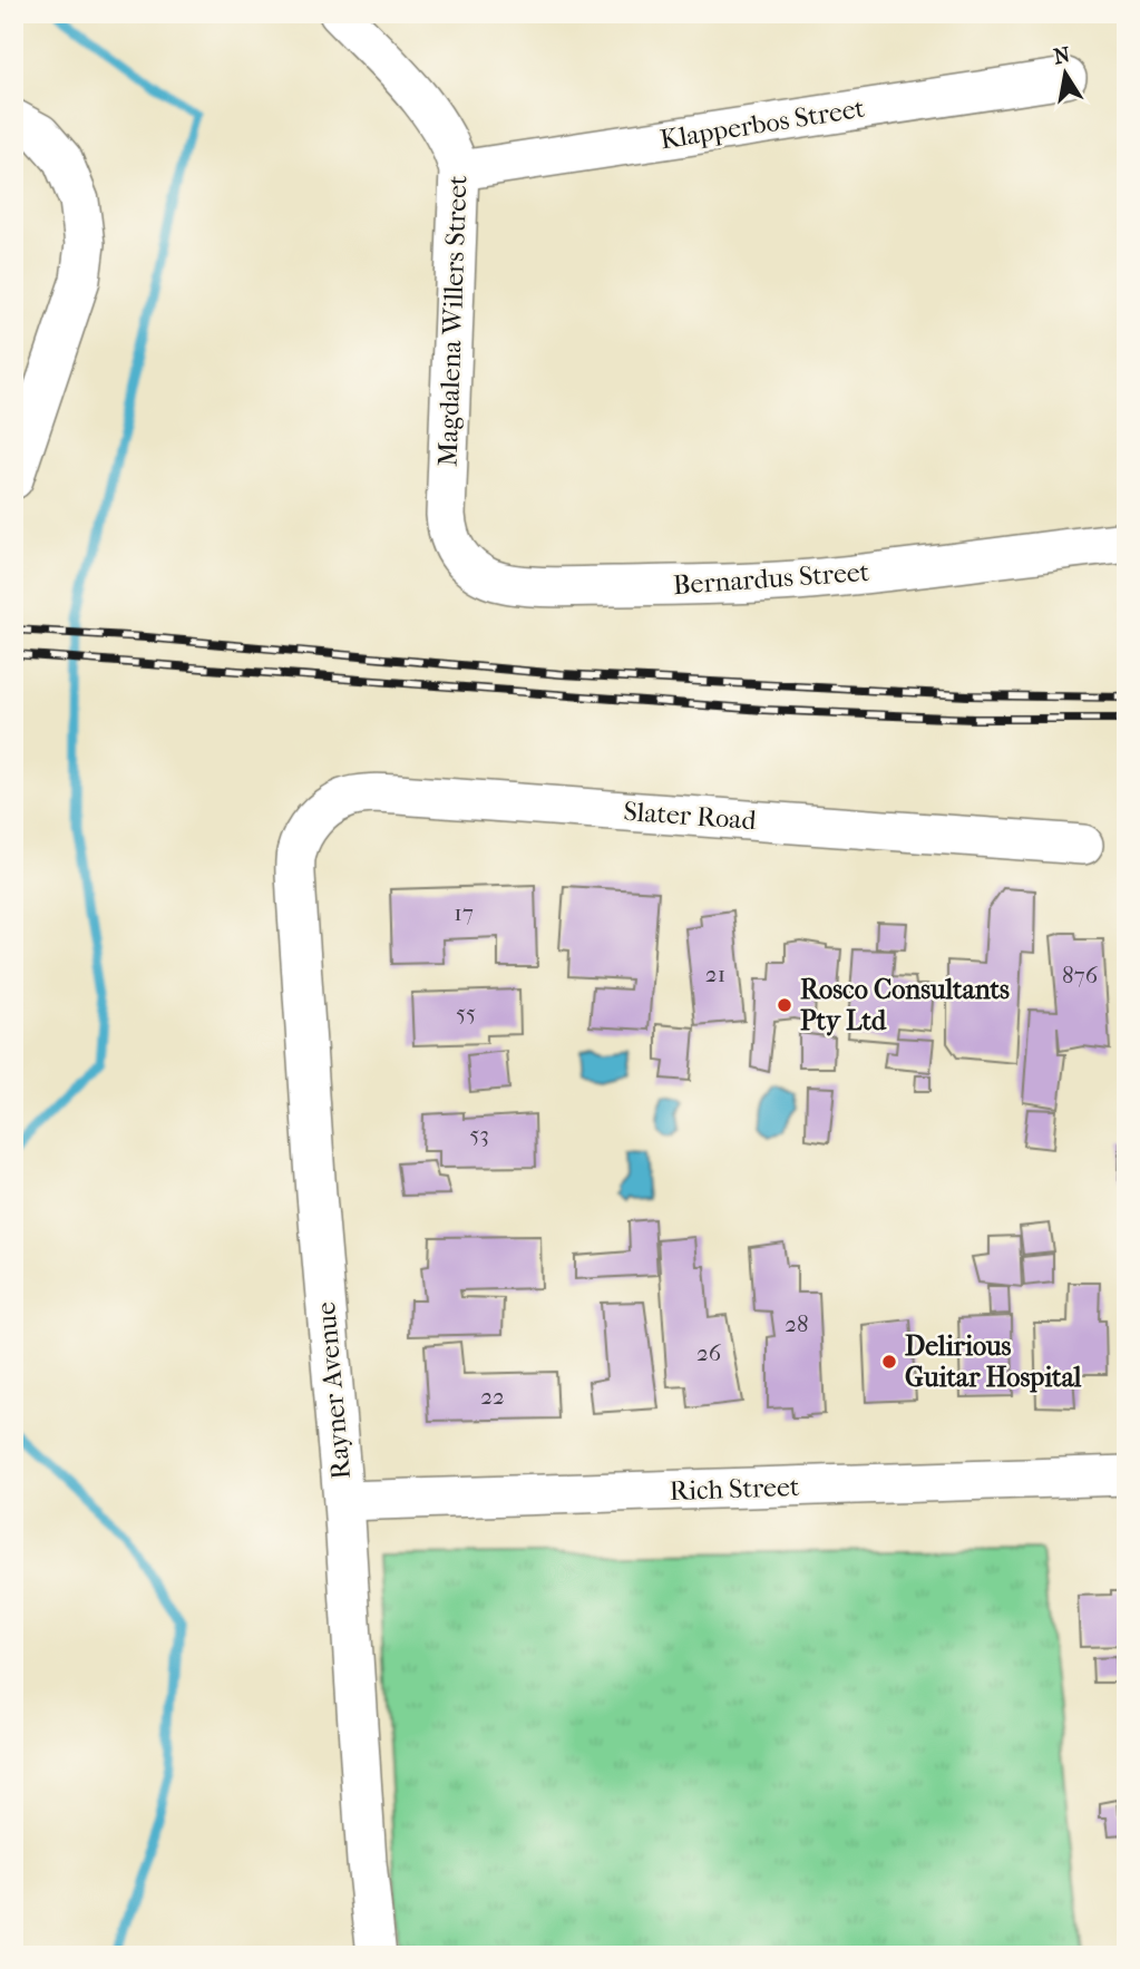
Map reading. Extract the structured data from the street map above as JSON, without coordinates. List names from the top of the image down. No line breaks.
{"streets":{"street":["Klapperbos Street","Magdalena Willers Street","Bernardus Street","Slater Road","Rayner Avenue","Rich Street"]},"crossings":[["Klapperbos Street","Magdalena Willers Street"],["Magdalena Willers Street","Bernardus Street"],["Slater Road","Rayner Avenue"],["Rayner Avenue","Rich Street"]],"places":["Rosco Consultants Pty Ltd","Delirious Guitar Hospital"],"house_numbers":["17","21","876","55","53","28","26","22"],"north":"top"}
